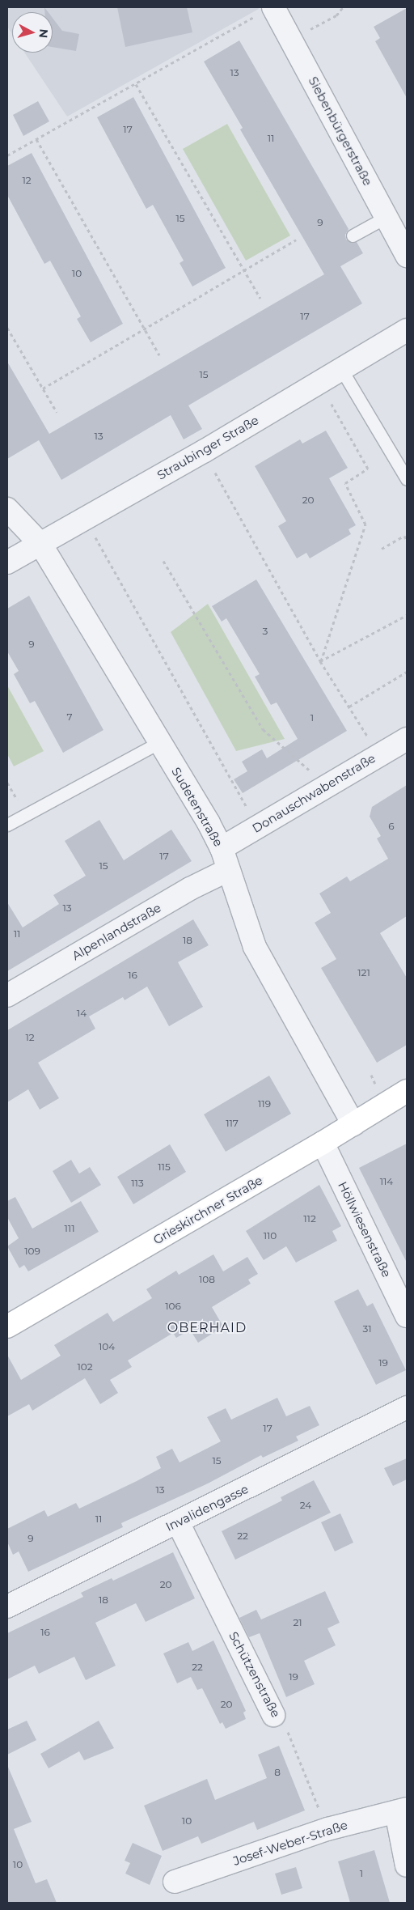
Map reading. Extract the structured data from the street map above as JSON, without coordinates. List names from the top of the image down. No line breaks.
{"streets":{"main road":["Grieskirchner Straße"],"street":["Siebenbürgerstraße","Straubinger Straße","Donauschwabenstraße","Sudetenstraße","Alpenlandstraße","Höllwiesenstraße","Invalidengasse","Schützenstraße","Josef-Weber-Straße"]},"crossings":[["Straubinger Straße","Sudetenstraße"],["Donauschwabenstraße","Sudetenstraße"],["Sudetenstraße","Alpenlandstraße"],["Sudetenstraße","Grieskirchner Straße"],["Grieskirchner Straße","Höllwiesenstraße"],["Invalidengasse","Schützenstraße"],["Schützenstraße","Josef-Weber-Straße"]],"districts":["OBERHAID"],"house_numbers":["13","17","11","12","15","9","10","17","15","13","20","3","9","7","1","6","17","15","13","11","18","121","16","14","12","119","117","115","114","113","112","111","110","109","108","106","31","104","19","102","17","15","13","24","11","22","9","20","18","21","16","22","19","20","8","10","10","1"],"north":"right"}
